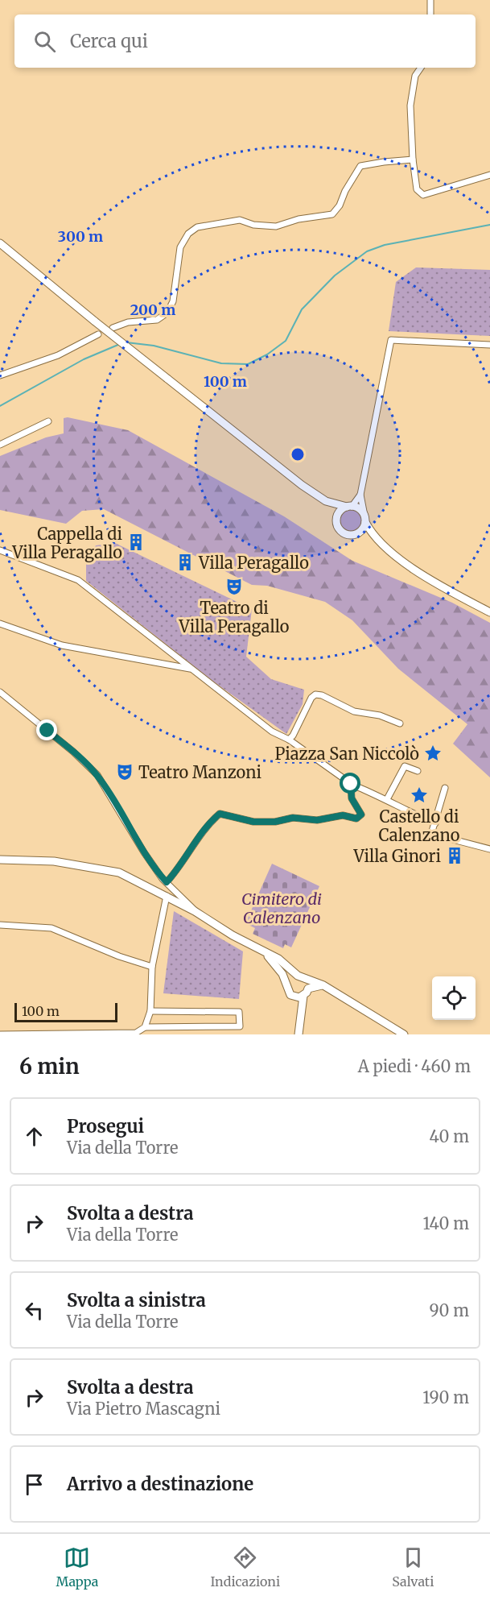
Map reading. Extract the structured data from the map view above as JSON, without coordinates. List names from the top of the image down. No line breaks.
{"parks":["Cimitero di Calenzano"],"places":{"building":["Cappella di Villa Peragallo","Villa Peragallo","Villa Ginori"],"theatre":["Teatro di Villa Peragallo","Teatro Manzoni"],"place":["Piazza San Niccolò","Castello di Calenzano"]},"scale_bar":"100 m","page":{"search":"Cerca qui","scale":"100 m","heading":["6 min","A piedi · 460 m"],"list":[["Prosegui","Via della Torre","40 m"],["Svolta a destra","Via della Torre","140 m"],["Svolta a sinistra","Via della Torre","90 m"],["Svolta a destra","Via Pietro Mascagni","190 m"],"Arrivo a destinazione"],"nav":["Mappa","Indicazioni","Salvati"]},"rings":["300 m","200 m","100 m"]}
